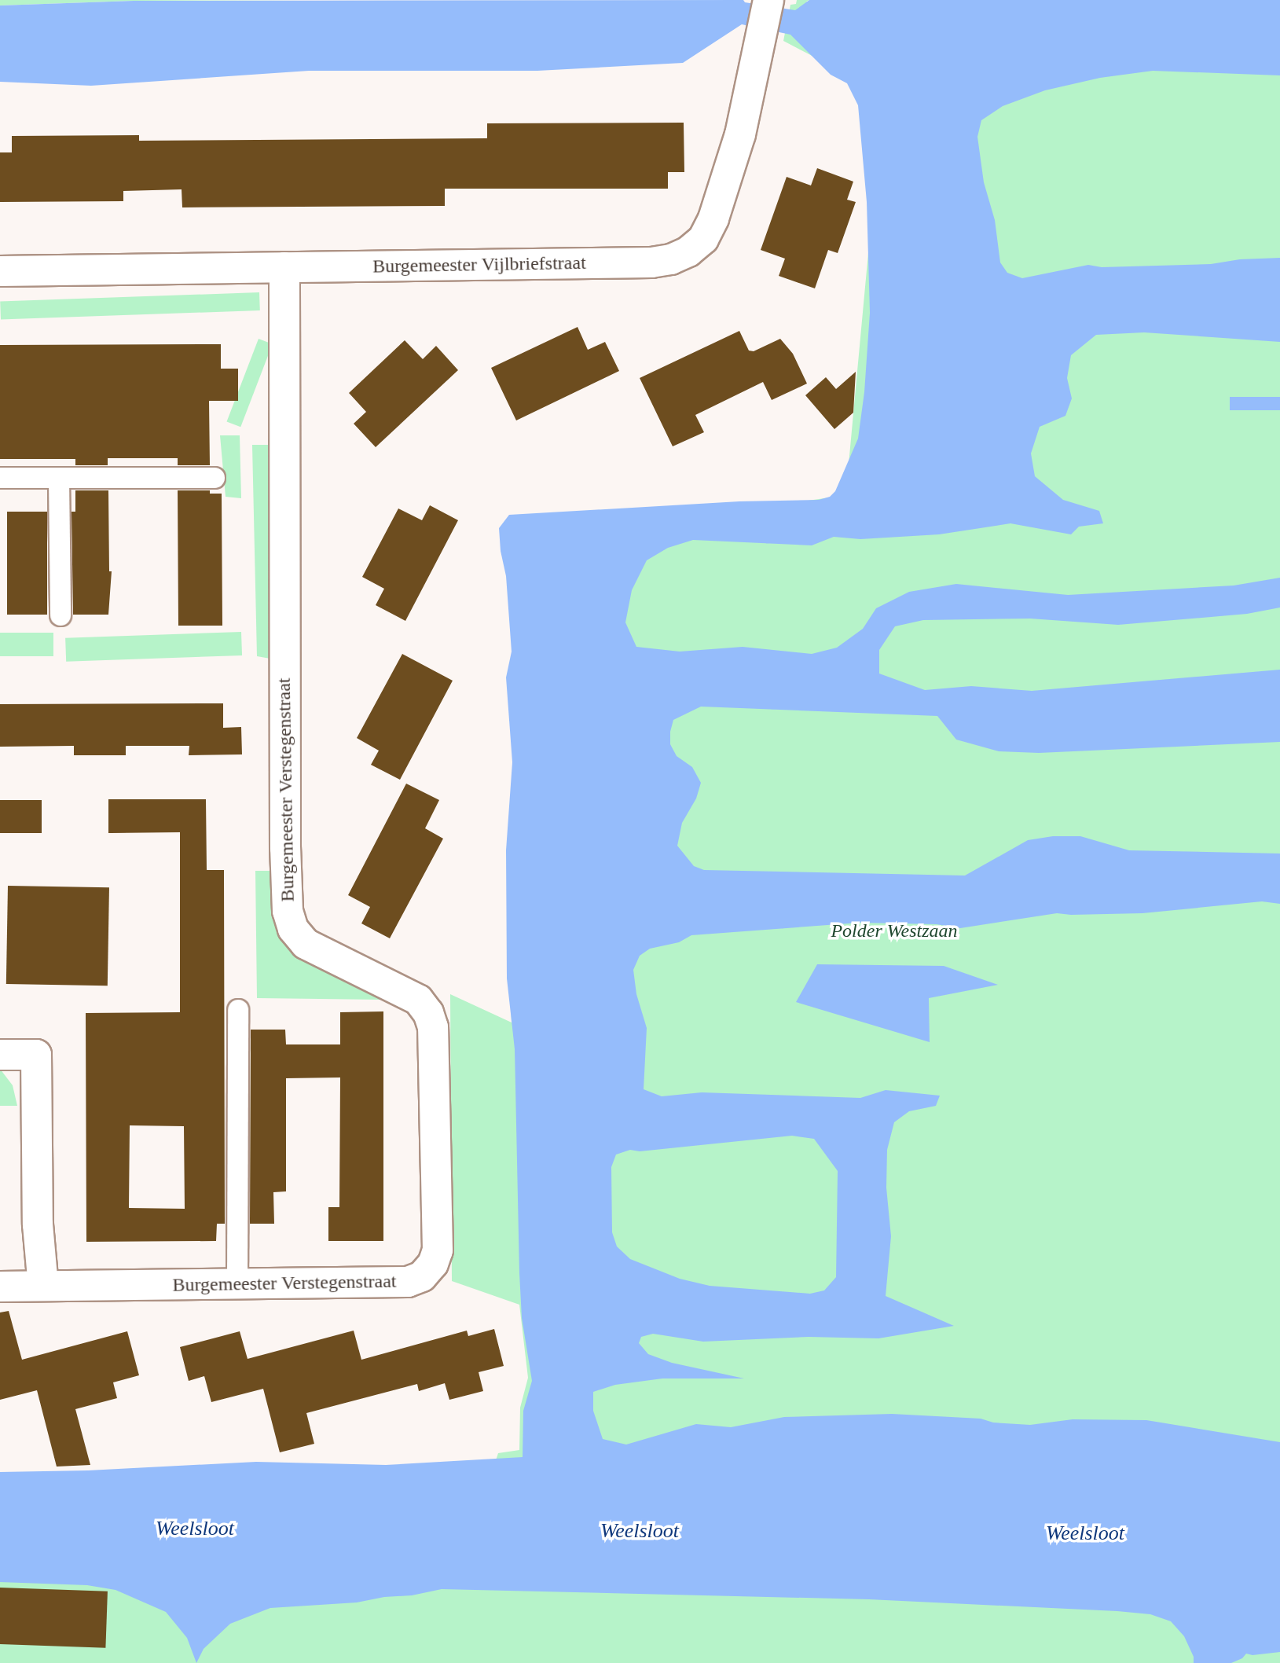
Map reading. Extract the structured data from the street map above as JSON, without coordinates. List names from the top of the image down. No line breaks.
{"streets":{"street":["Burgemeester Vijlbriefstraat","Burgemeester Verstegenstraat"]},"crossings":[["Burgemeester Vijlbriefstraat","Burgemeester Verstegenstraat"]],"water":["Weelsloot"],"parks":["Polder Westzaan"]}
